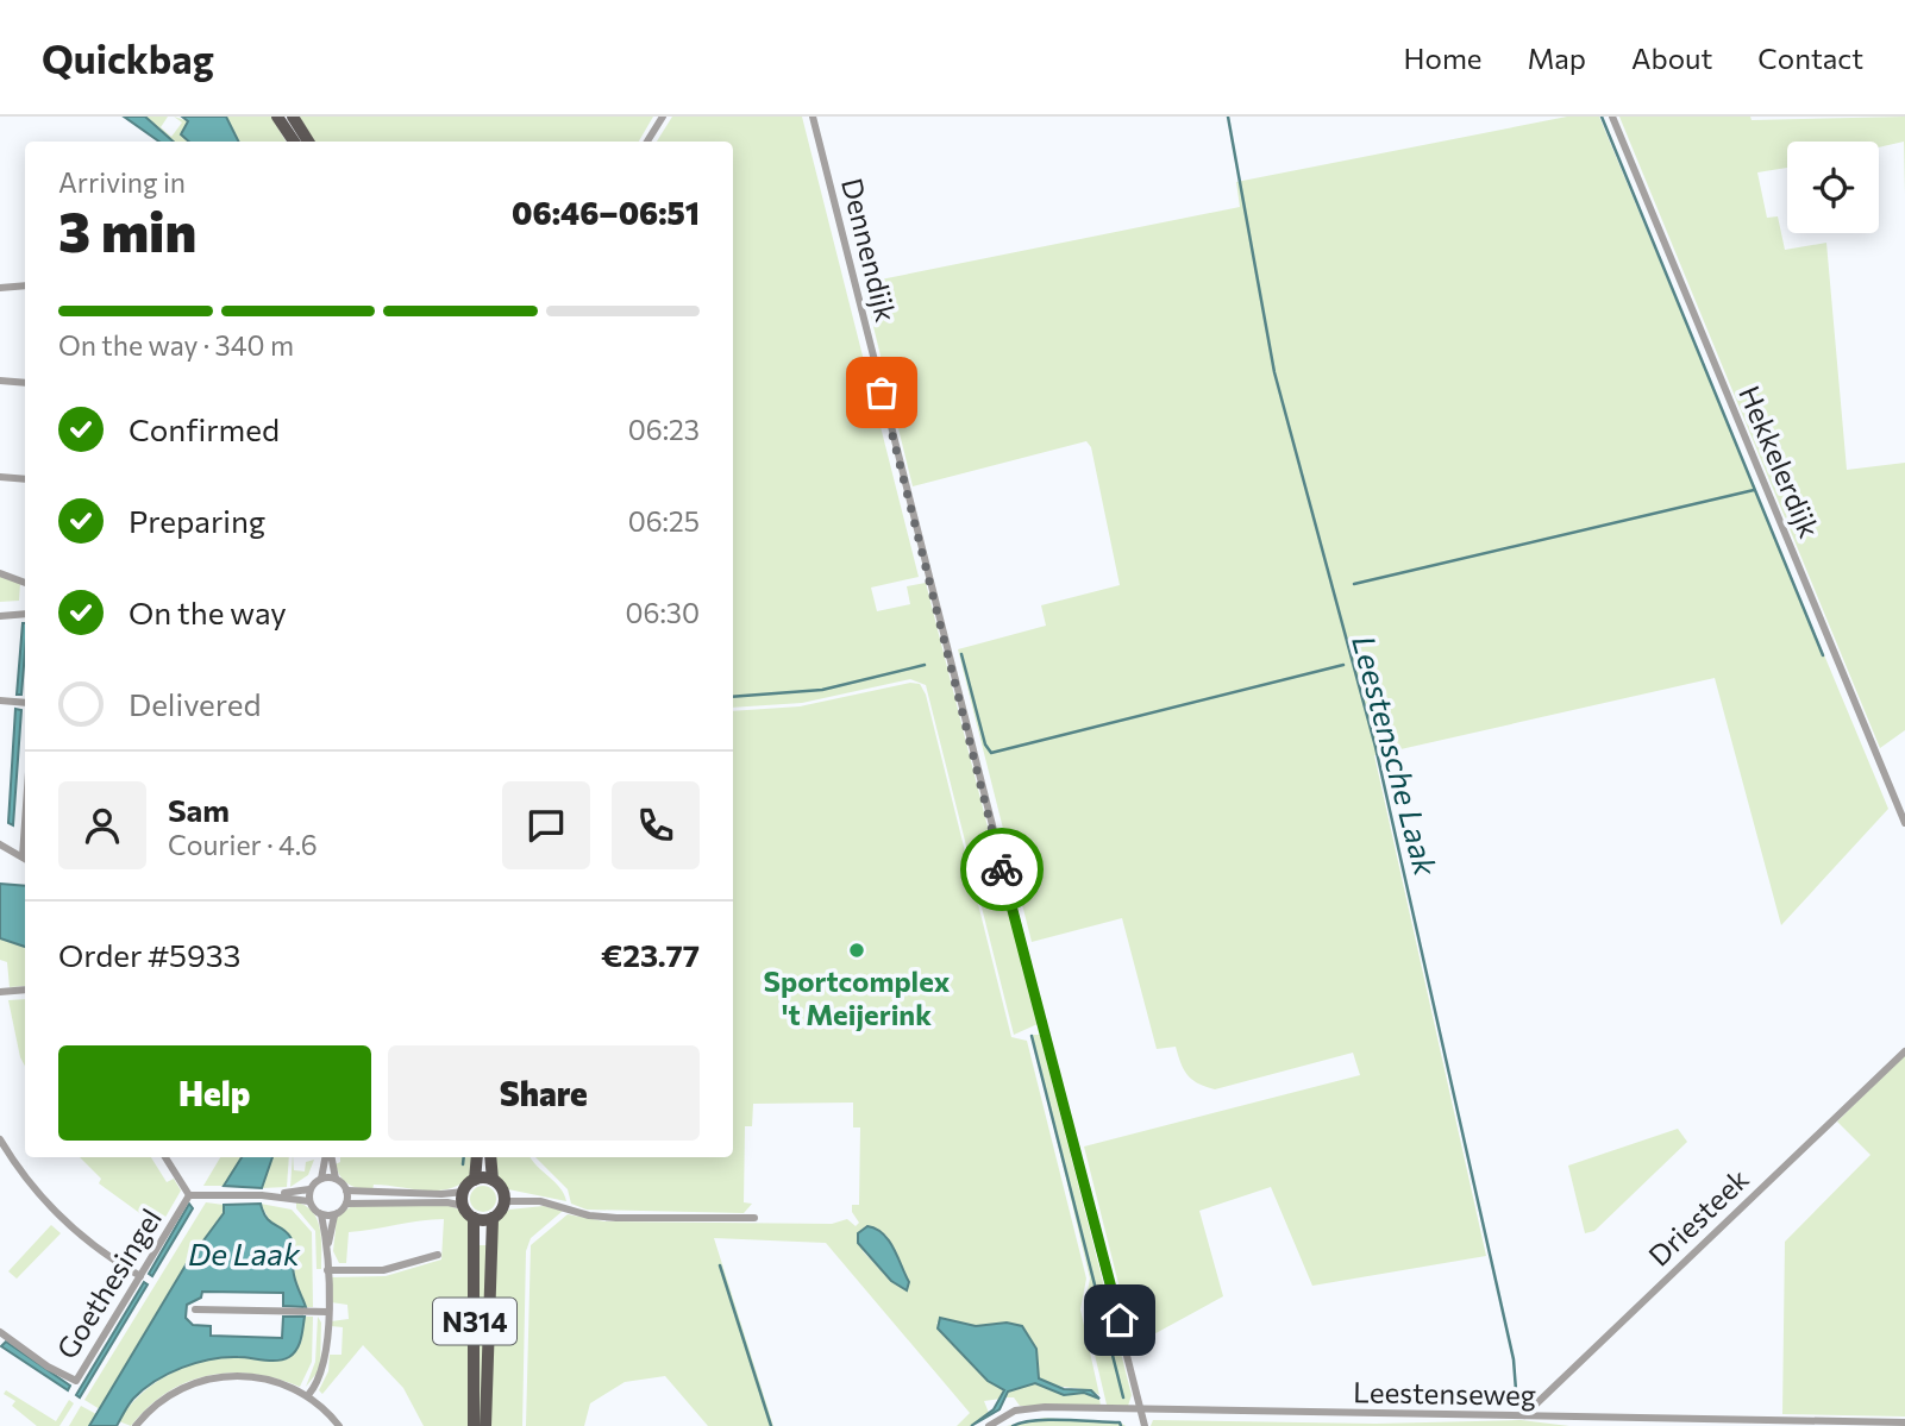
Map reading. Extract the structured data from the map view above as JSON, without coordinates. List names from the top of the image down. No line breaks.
{"streets":{"main road":["N314"],"street":["Dennendijk","Hekkelerdijk","Driesteek","Goethesingel","Leestenseweg"]},"crossings":[["Dennendijk","Leestenseweg"],["Driesteek","Leestenseweg"]],"water":["Leestensche Laak","De Laak"],"places":["Sportcomplex 't Meijerink"],"page":{"header":"Quickbag","nav":["Home","Map","About","Contact"],"heading":["3 min","Arriving in","06:46–06:51"],"panel":["Sam","Courier · 4.6","Order #5933","€23.77"],"bar":"On the way · 340 m","list":[["Confirmed","06:23"],["Preparing","06:25"],["On the way","06:30"],"Delivered"],"buttons":["Help","Share"]}}
